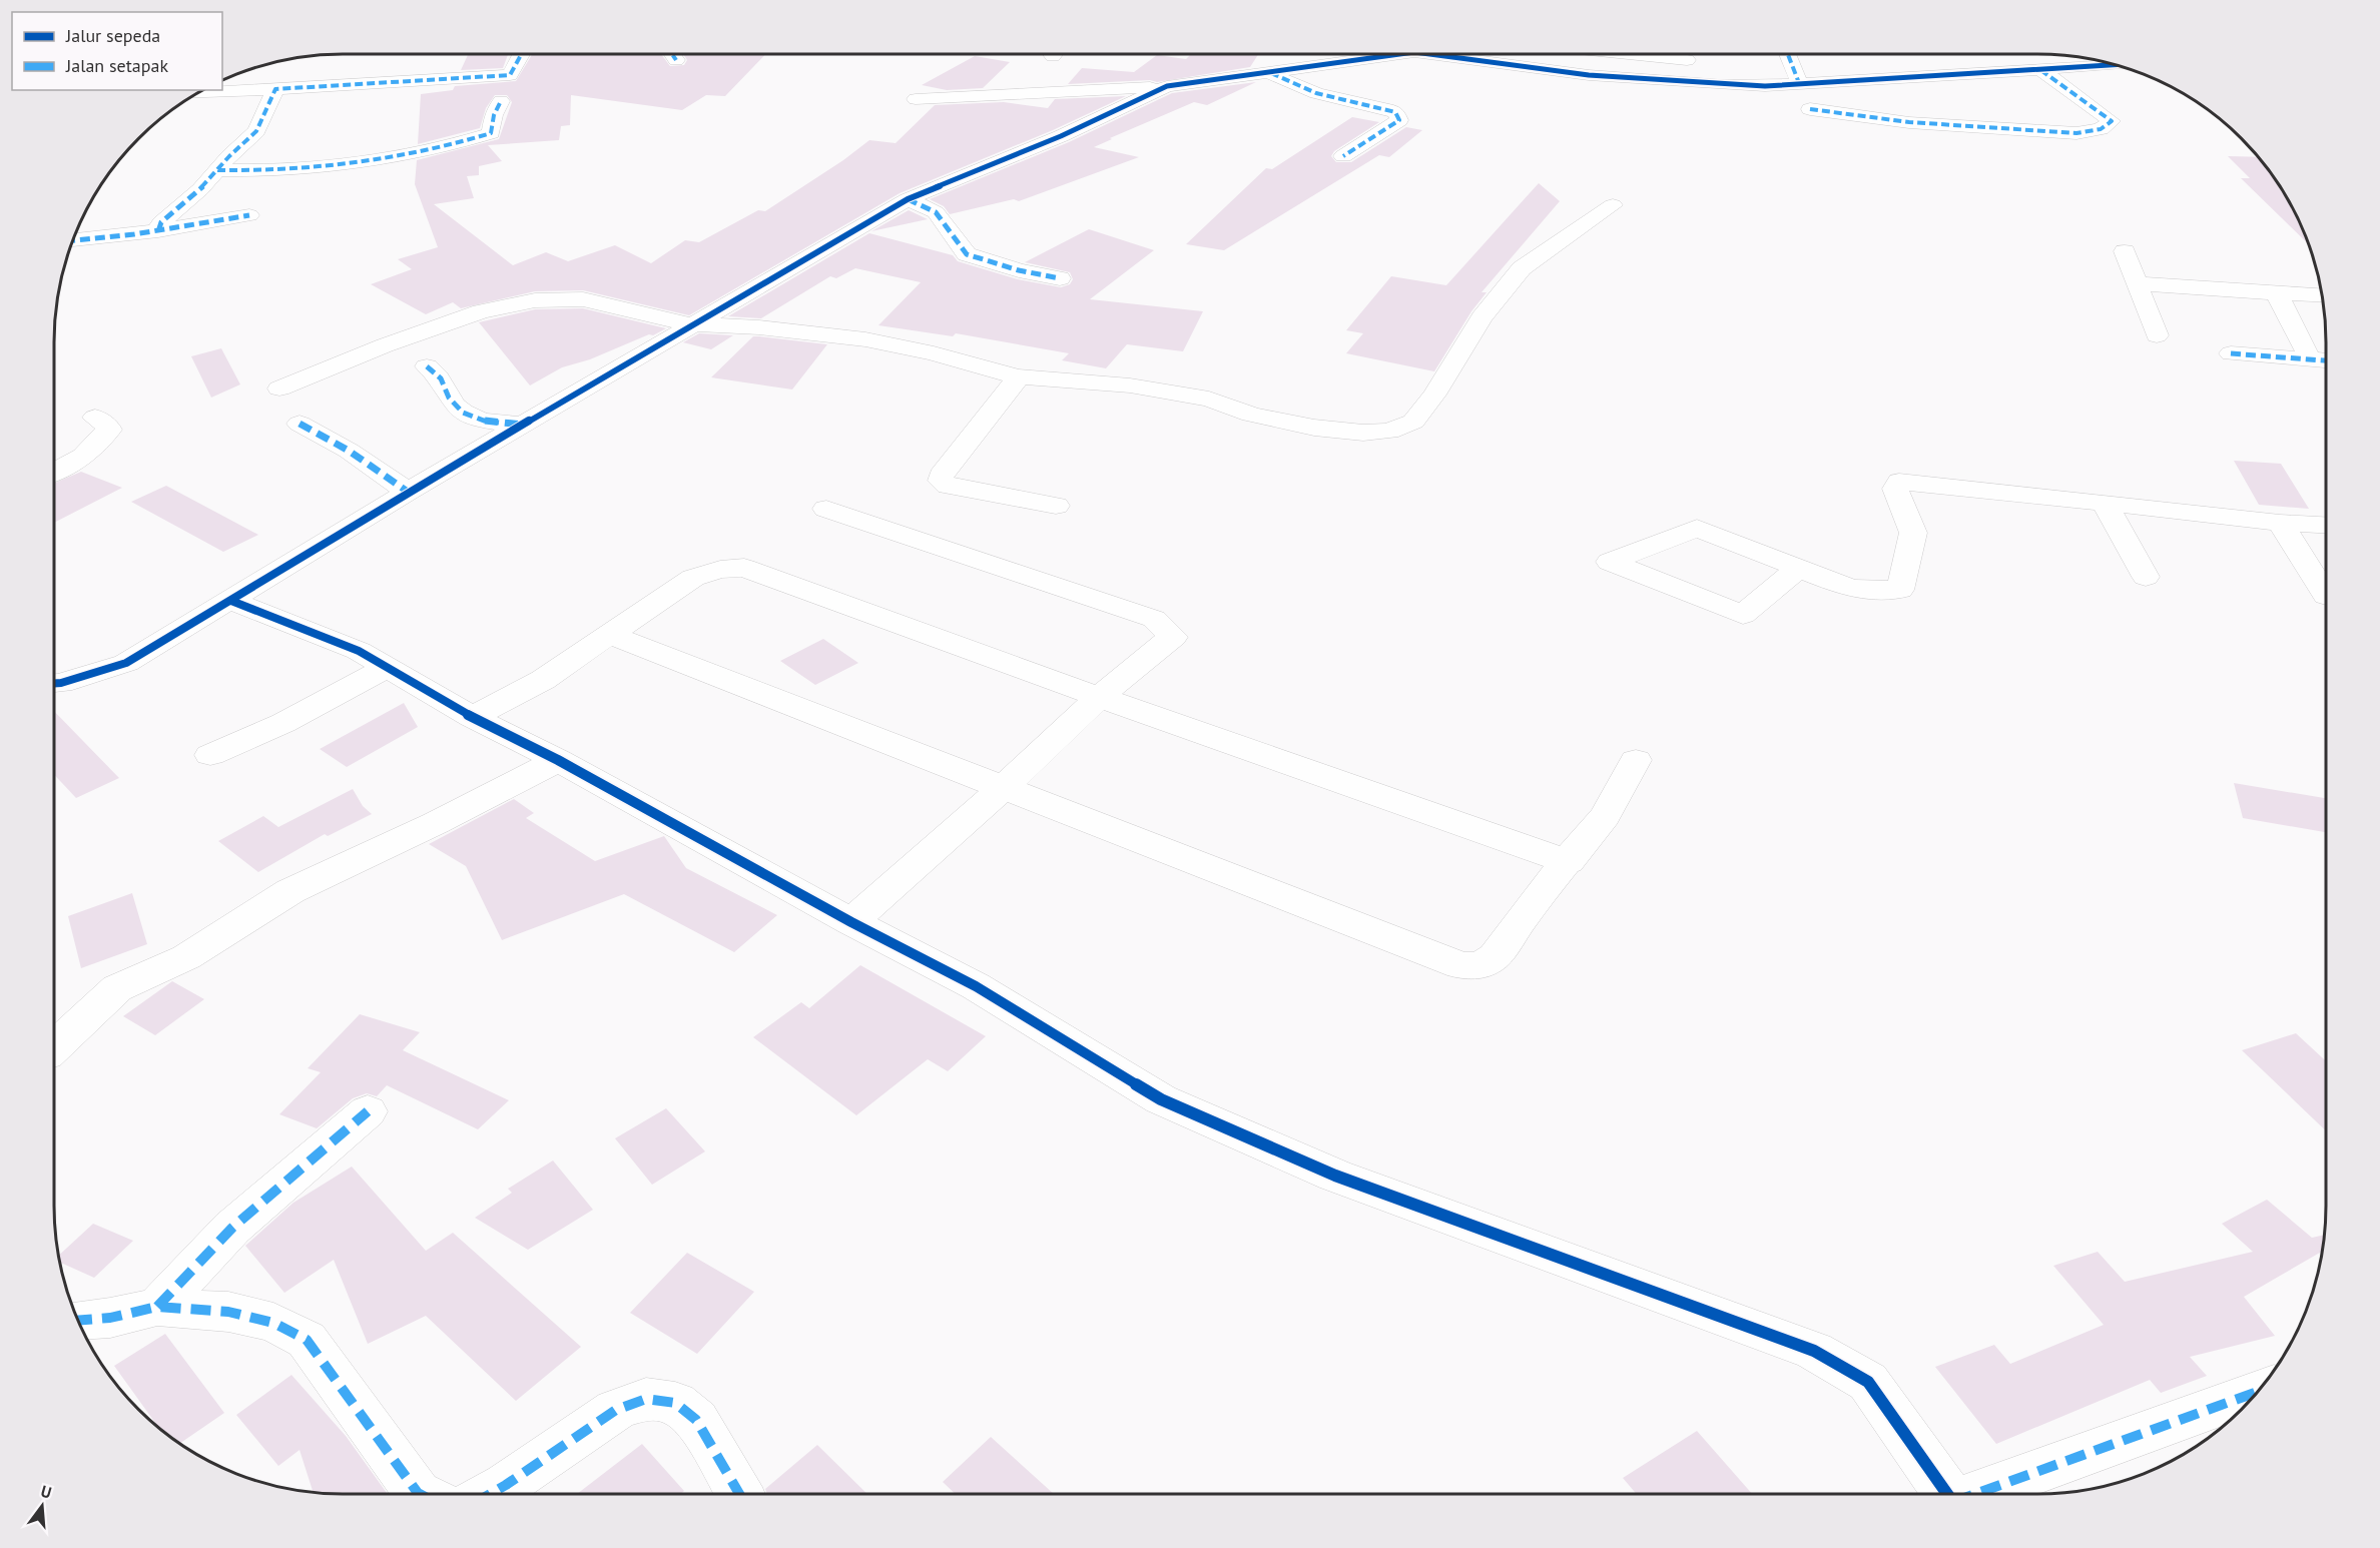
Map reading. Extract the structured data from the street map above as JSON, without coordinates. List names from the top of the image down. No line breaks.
{"legend":["Jalur sepeda","Jalan setapak"],"north":"top"}
